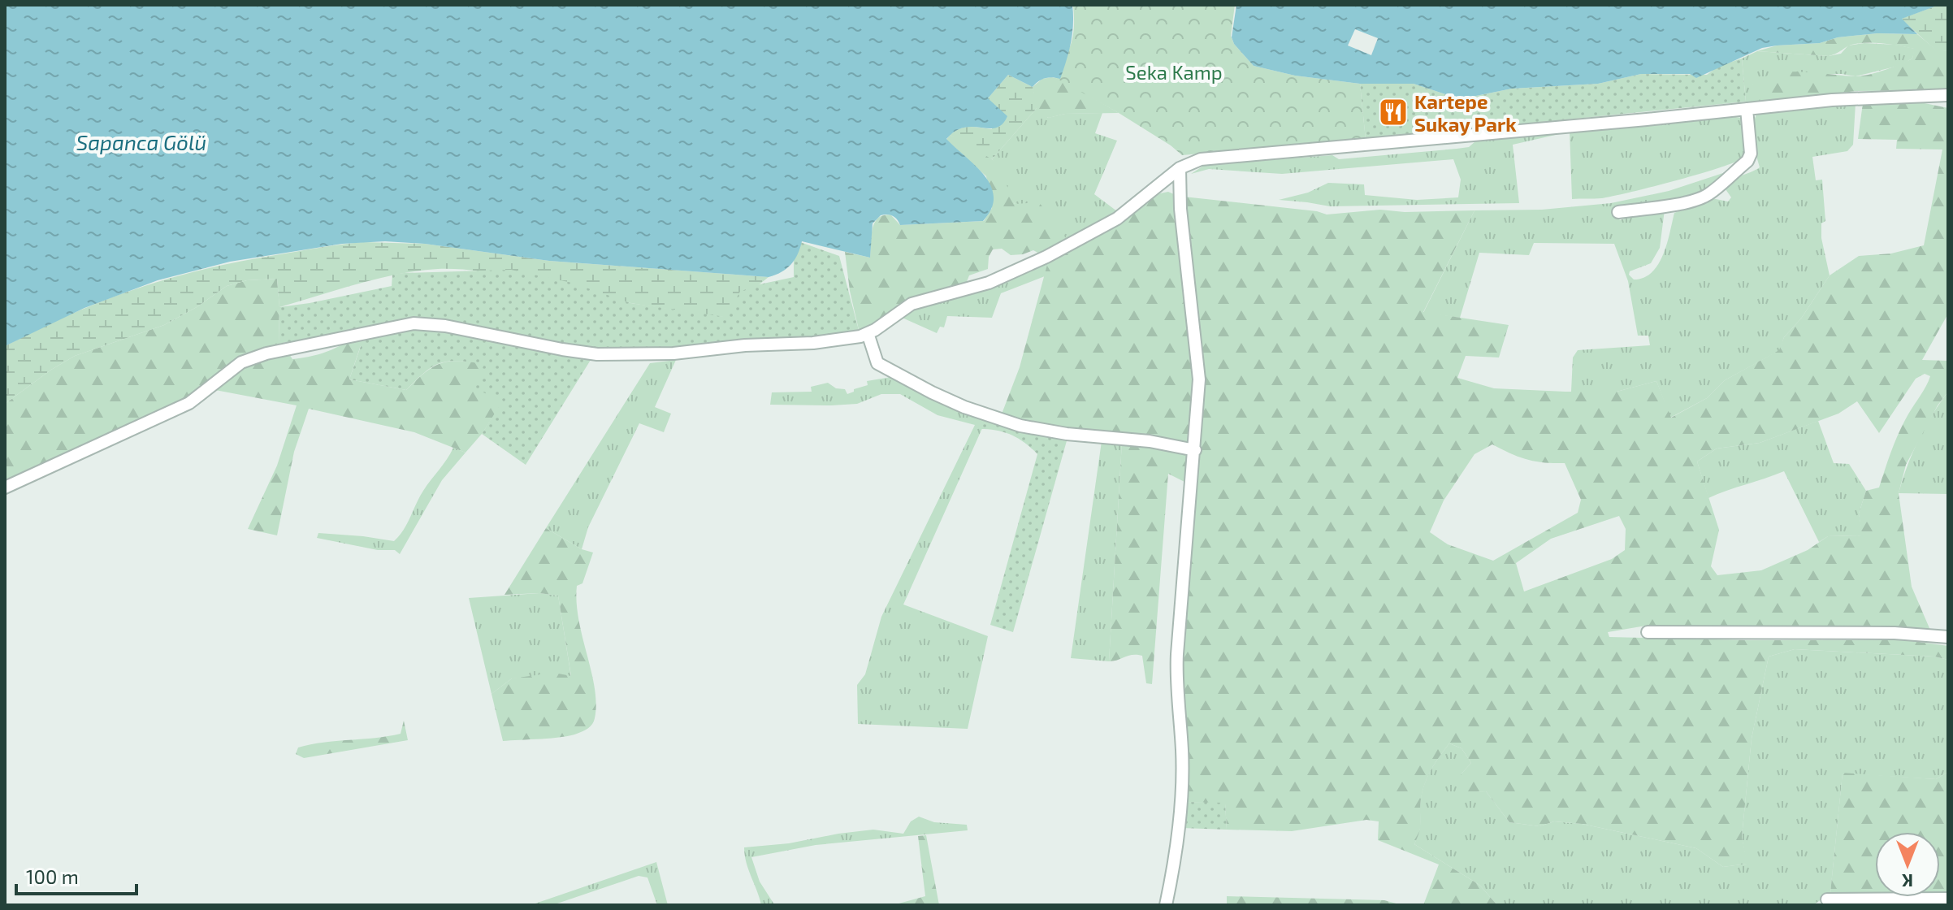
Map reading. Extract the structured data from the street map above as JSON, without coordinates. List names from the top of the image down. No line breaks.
{"water":["Sapanca Gölü"],"parks":["Seka Kamp"],"places":{"restaurant":["Kartepe Sukay Park"]},"scale_bar":"100 m","north":"bottom"}
